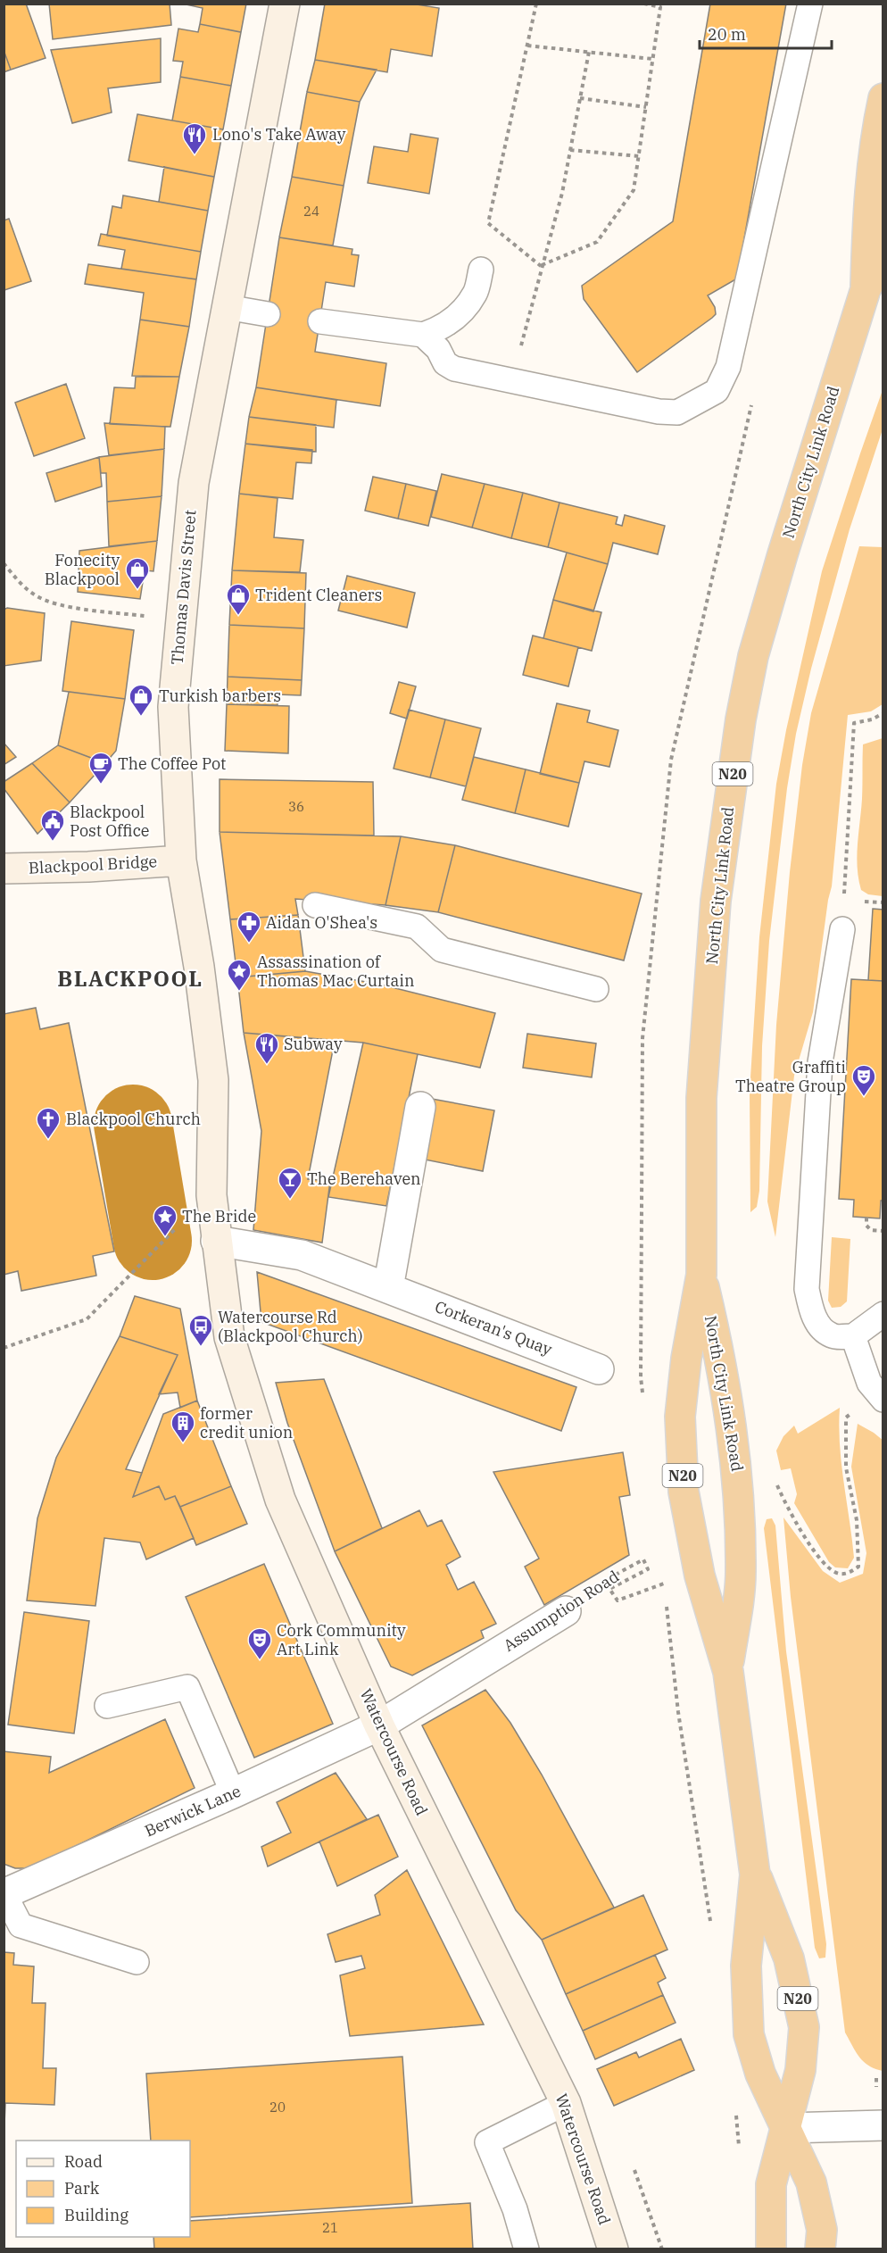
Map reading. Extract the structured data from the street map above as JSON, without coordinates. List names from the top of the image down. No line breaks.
{"streets":{"highway":["North City Link Road","N20"],"street":["Thomas Davis Street","Blackpool Bridge","Corkeran's Quay","Assumption Road","Watercourse Road","Berwick Lane"]},"crossings":[["Thomas Davis Street","Blackpool Bridge"],["Thomas Davis Street","Corkeran's Quay"],["Thomas Davis Street","Watercourse Road"],["Corkeran's Quay","Watercourse Road"],["Assumption Road","Watercourse Road"],["Assumption Road","Berwick Lane"],["Watercourse Road","Berwick Lane"]],"districts":["BLACKPOOL"],"places":{"restaurant":["Lono's Take Away","Subway"],"shop":["Fonecity Blackpool","Trident Cleaners","Turkish barbers"],"cafe":["The Coffee Pot"],"public building":["Blackpool Post Office"],"pharmacy":["Aidan O'Shea's"],"place":["Assassination of Thomas Mac Curtain","The Bride"],"theatre":["Graffiti Theatre Group","Cork Community Art Link"],"church":["Blackpool Church"],"bar":["The Berehaven"],"bus stop":["Watercourse Rd (Blackpool Church)"],"building":["former credit union"]},"house_numbers":["24","36","20","21"],"legend":["Road","Park","Building"],"scale_bar":"20 m"}
